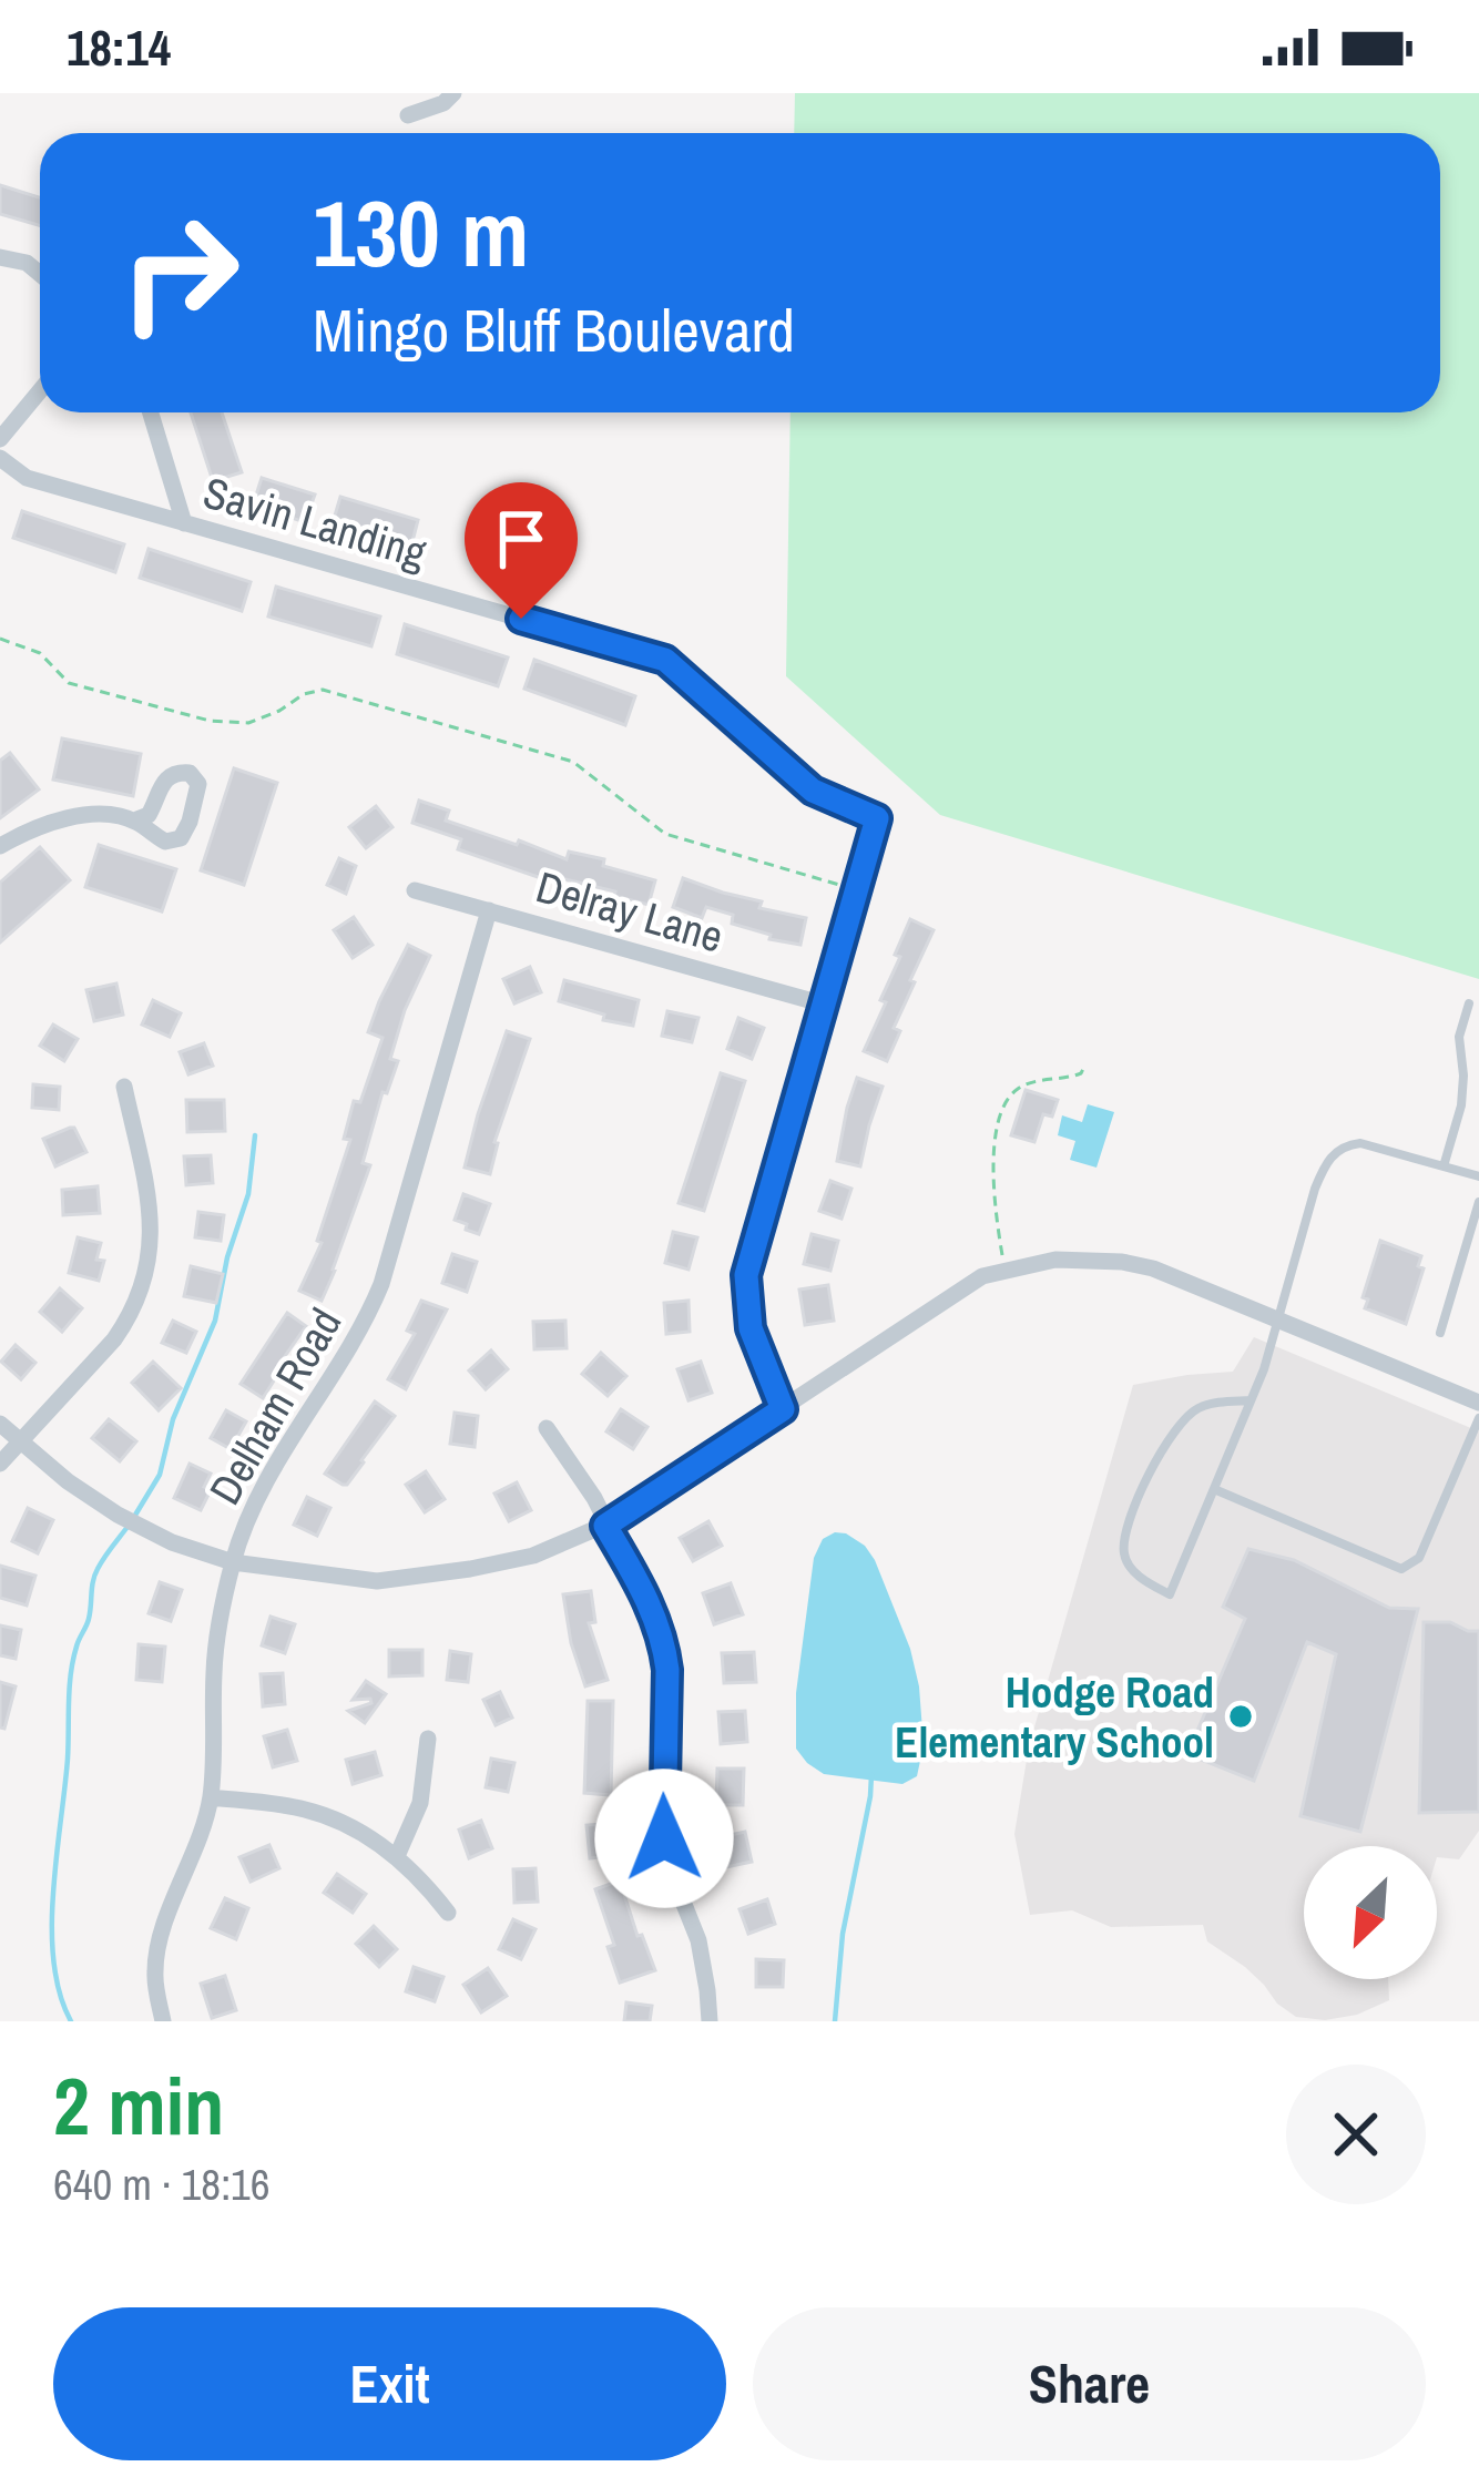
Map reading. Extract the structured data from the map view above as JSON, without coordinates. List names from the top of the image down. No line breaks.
{"streets":{"street":["Savin Landing","Delray Lane","Delham Road"]},"crossings":[["Delray Lane","Delham Road"]],"places":["Hodge Road Elementary School"],"north":"bottom left","page":{"status":"18:14","turn":["130 m","Mingo Bluff Boulevard"],"heading":["2 min","640 m · 18:16"],"buttons":["Exit","Share"]}}
